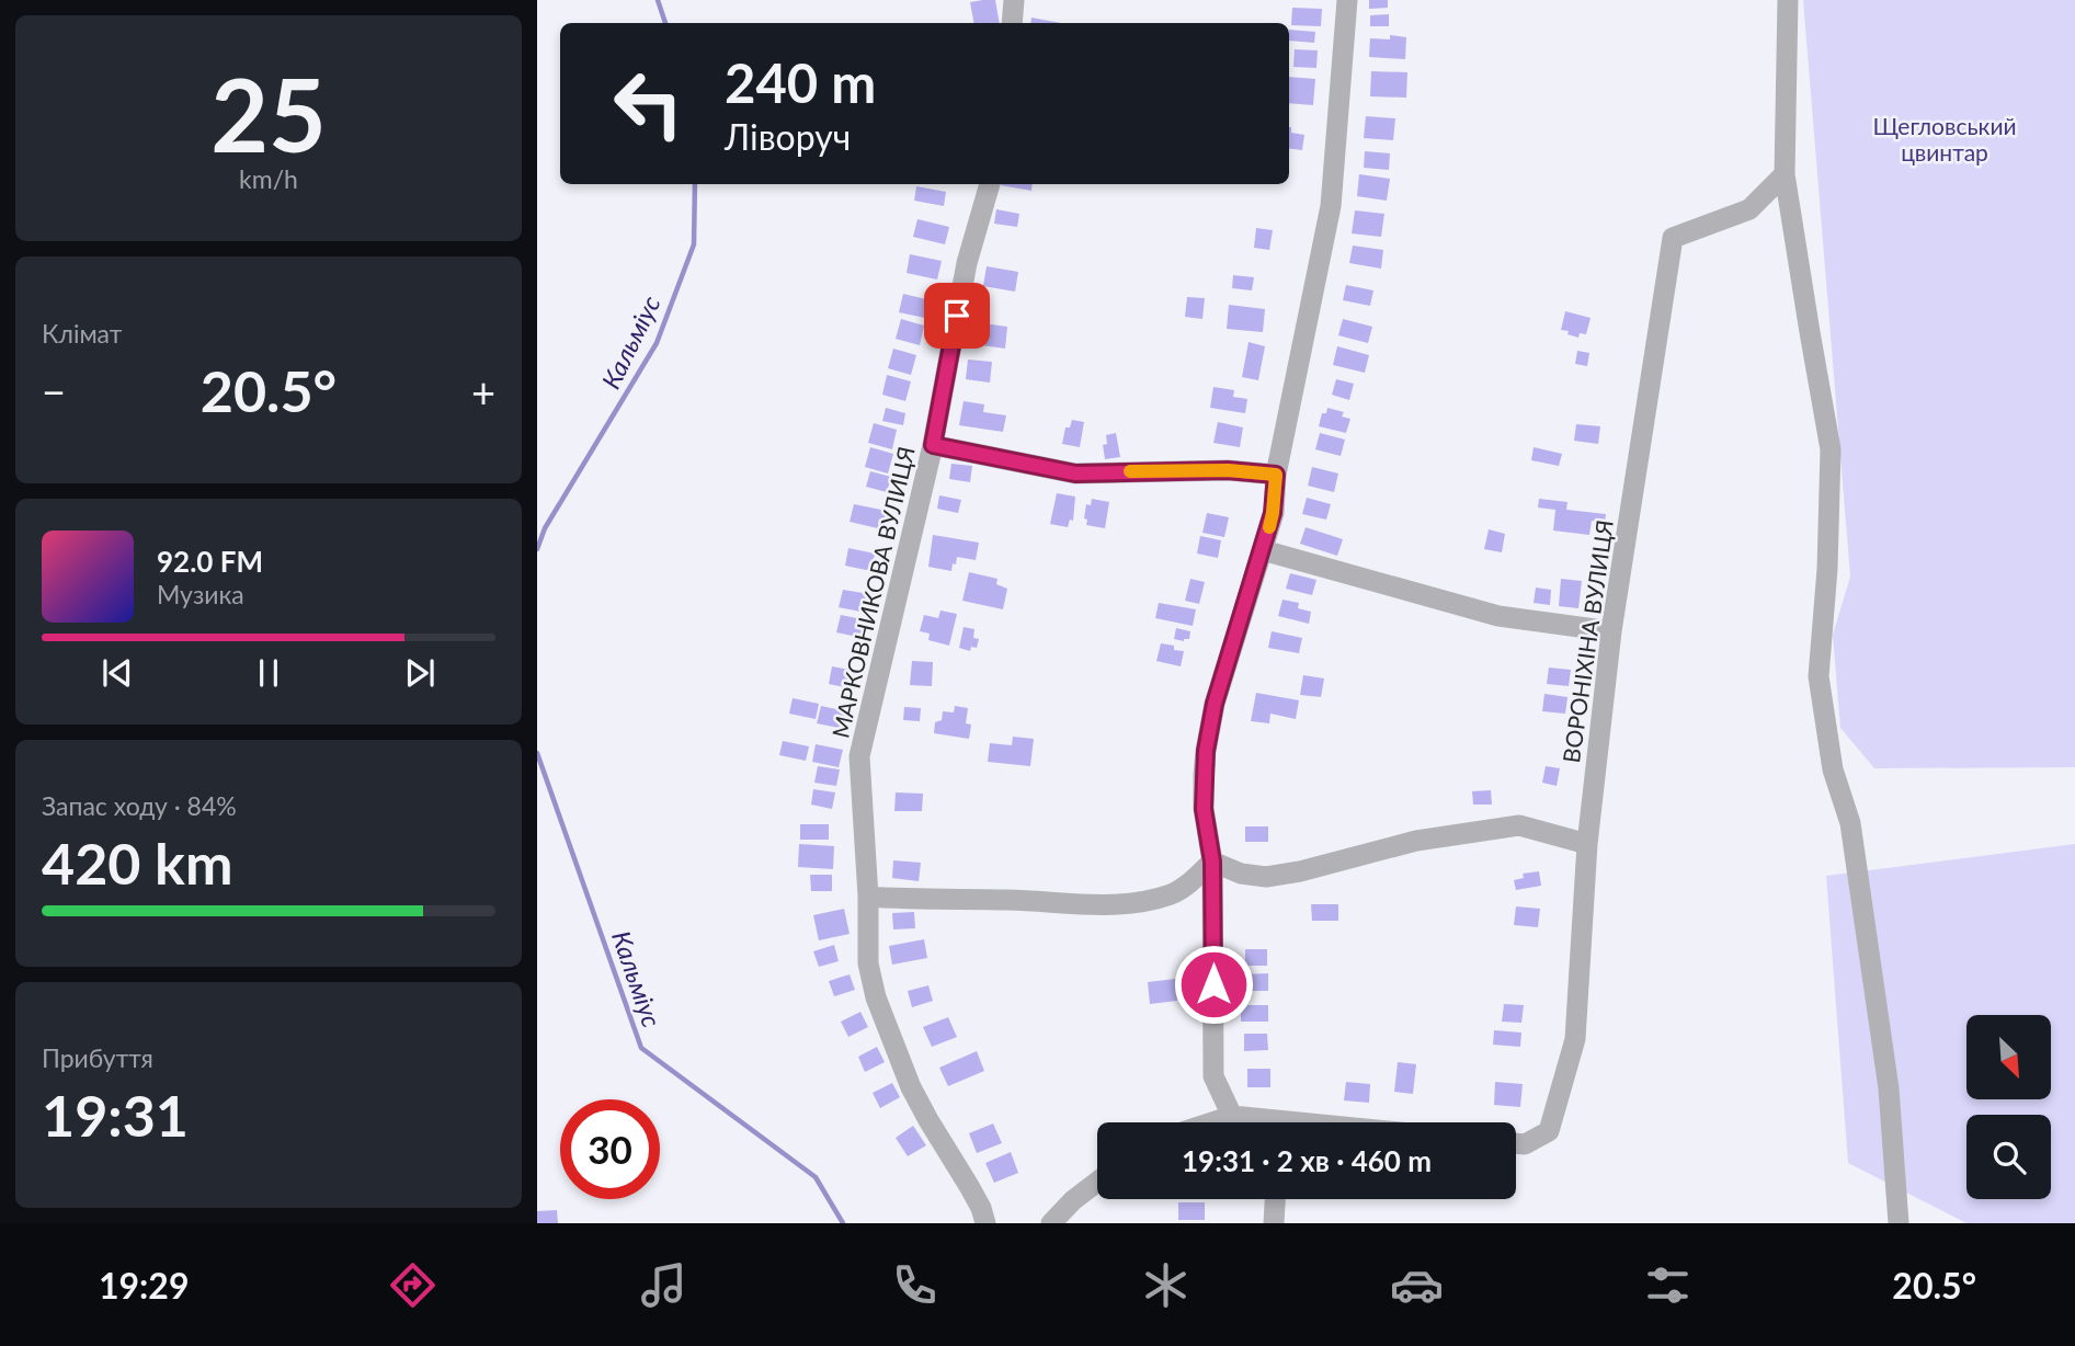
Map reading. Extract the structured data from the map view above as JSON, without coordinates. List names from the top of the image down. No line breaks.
{"streets":{"street":["МАРКОВНИКОВА ВУЛИЦЯ","ВОРОНІХІНА ВУЛИЦЯ"]},"water":["Кальміус"],"parks":["Щегловський цвинтар"],"north":"bottom right","page":{"tile":[["25","km/h"],"Клімат",["Запас ходу · 84%","420 km"],["Прибуття","19:31"]],"turn":["240 m","Ліворуч"],"heat":["−","20.5°","+"],"song":["92.0 FM","Музика"],"limit":"30","trip":"19:31 · 2 хв · 460 m","tabs":["19:29","20.5°"]}}
